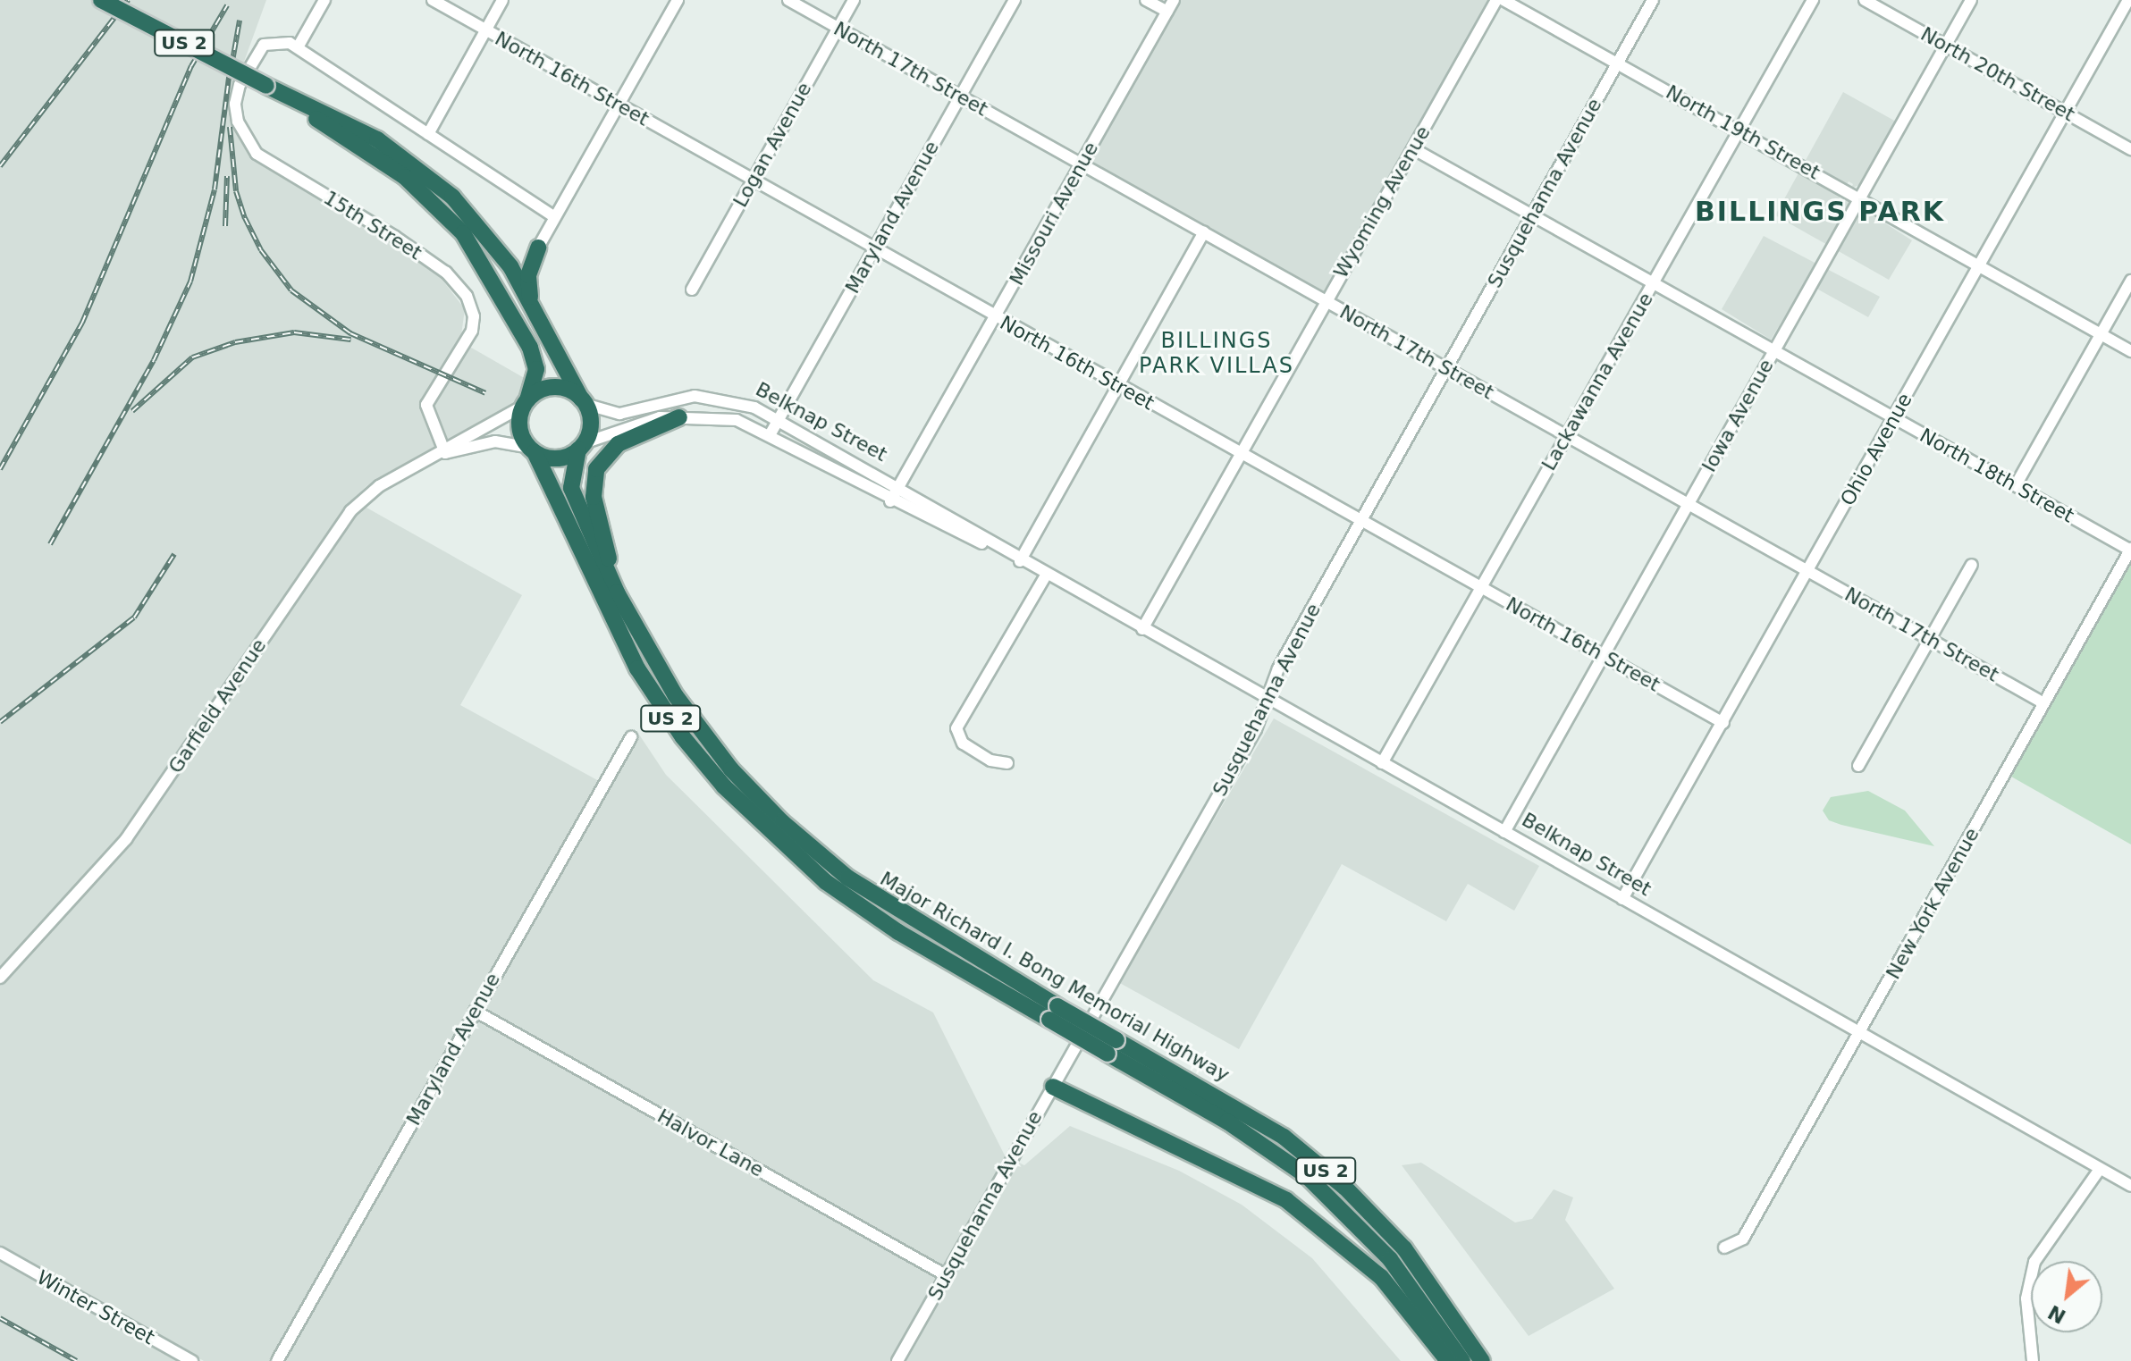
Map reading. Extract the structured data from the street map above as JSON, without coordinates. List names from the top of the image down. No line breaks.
{"streets":{"highway":["US 2","Major Richard I. Bong Memorial Highway"],"street":["North 17th Street","North 20th Street","North 16th Street","North 19th Street","Logan Avenue","Susquehanna Avenue","Wyoming Avenue","Missouri Avenue","Maryland Avenue","15th Street","Lackawanna Avenue","Iowa Avenue","Belknap Street","Ohio Avenue","North 18th Street","Garfield Avenue","New York Avenue","Halvor Lane","Winter Street"]},"crossings":[["US 2","Belknap Street"],["US 2","Garfield Avenue"],["US 2","Major Richard I. Bong Memorial Highway"],["North 17th Street","Logan Avenue"],["North 17th Street","Susquehanna Avenue"],["North 17th Street","Wyoming Avenue"],["North 17th Street","Missouri Avenue"],["North 17th Street","Maryland Avenue"],["North 17th Street","Lackawanna Avenue"],["North 17th Street","Iowa Avenue"],["North 17th Street","Ohio Avenue"],["North 17th Street","New York Avenue"],["North 20th Street","Iowa Avenue"],["North 20th Street","Ohio Avenue"],["North 16th Street","Logan Avenue"],["North 16th Street","Susquehanna Avenue"],["North 16th Street","Wyoming Avenue"],["North 16th Street","Missouri Avenue"],["North 16th Street","Maryland Avenue"],["North 16th Street","Lackawanna Avenue"],["North 16th Street","Iowa Avenue"],["North 16th Street","Ohio Avenue"],["North 19th Street","Susquehanna Avenue"],["North 19th Street","Lackawanna Avenue"],["North 19th Street","Iowa Avenue"],["North 19th Street","Ohio Avenue"],["Susquehanna Avenue","Belknap Street"],["Susquehanna Avenue","North 18th Street"],["Susquehanna Avenue","Halvor Lane"],["Wyoming Avenue","Belknap Street"],["Wyoming Avenue","North 18th Street"],["Missouri Avenue","Belknap Street"],["Maryland Avenue","Belknap Street"],["Maryland Avenue","Halvor Lane"],["15th Street","Garfield Avenue"],["Lackawanna Avenue","Belknap Street"],["Lackawanna Avenue","North 18th Street"],["Iowa Avenue","Belknap Street"],["Iowa Avenue","North 18th Street"],["Belknap Street","Ohio Avenue"],["Belknap Street","Garfield Avenue"],["Belknap Street","New York Avenue"],["Belknap Street","Major Richard I. Bong Memorial Highway"],["Ohio Avenue","North 18th Street"],["North 18th Street","New York Avenue"],["Garfield Avenue","Major Richard I. Bong Memorial Highway"]],"districts":["BILLINGS PARK","BILLINGS PARK VILLAS"],"north":"bottom left"}
